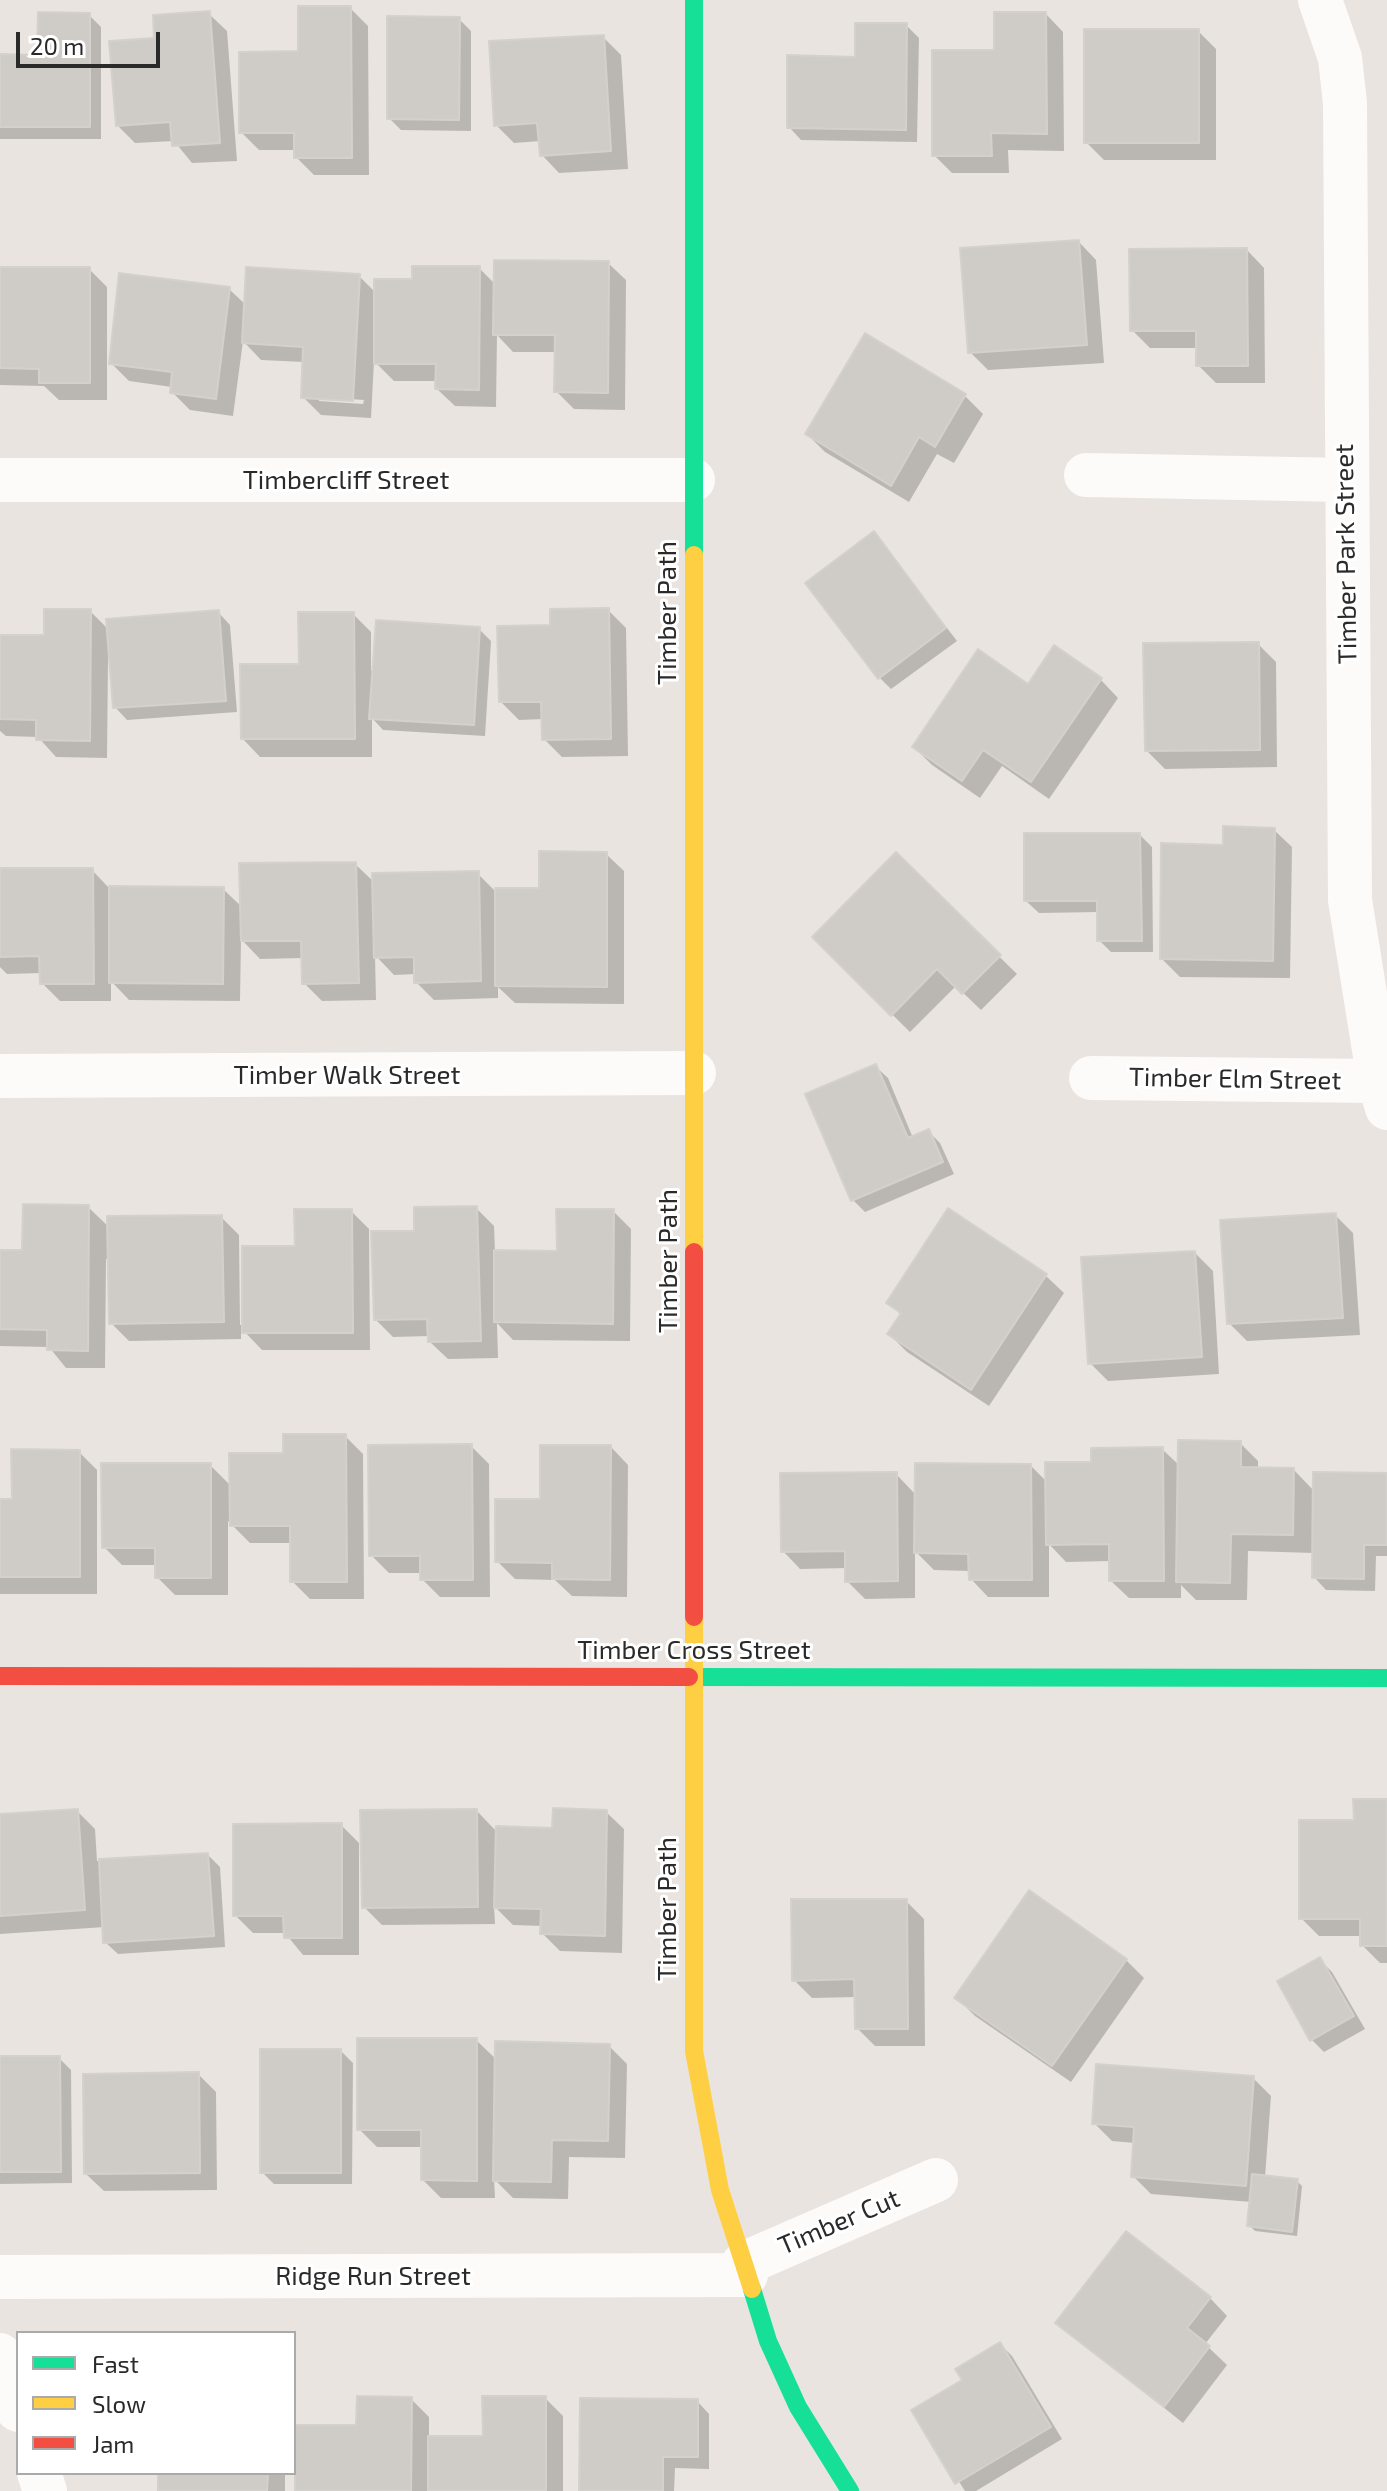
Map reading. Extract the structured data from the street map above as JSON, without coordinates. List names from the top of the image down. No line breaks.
{"streets":{"street":["Timbercliff Street","Timber Park Street","Timber Path","Timber Walk Street","Timber Elm Street","Timber Cross Street","Timber Cut","Ridge Run Street"]},"crossings":[["Timbercliff Street","Timber Path"],["Timber Park Street","Timber Elm Street"],["Timber Path","Timber Walk Street"],["Timber Path","Timber Cross Street"],["Timber Path","Timber Cut"],["Timber Path","Ridge Run Street"],["Timber Cut","Ridge Run Street"]],"legend":["Fast","Slow","Jam"],"scale_bar":"20 m"}
